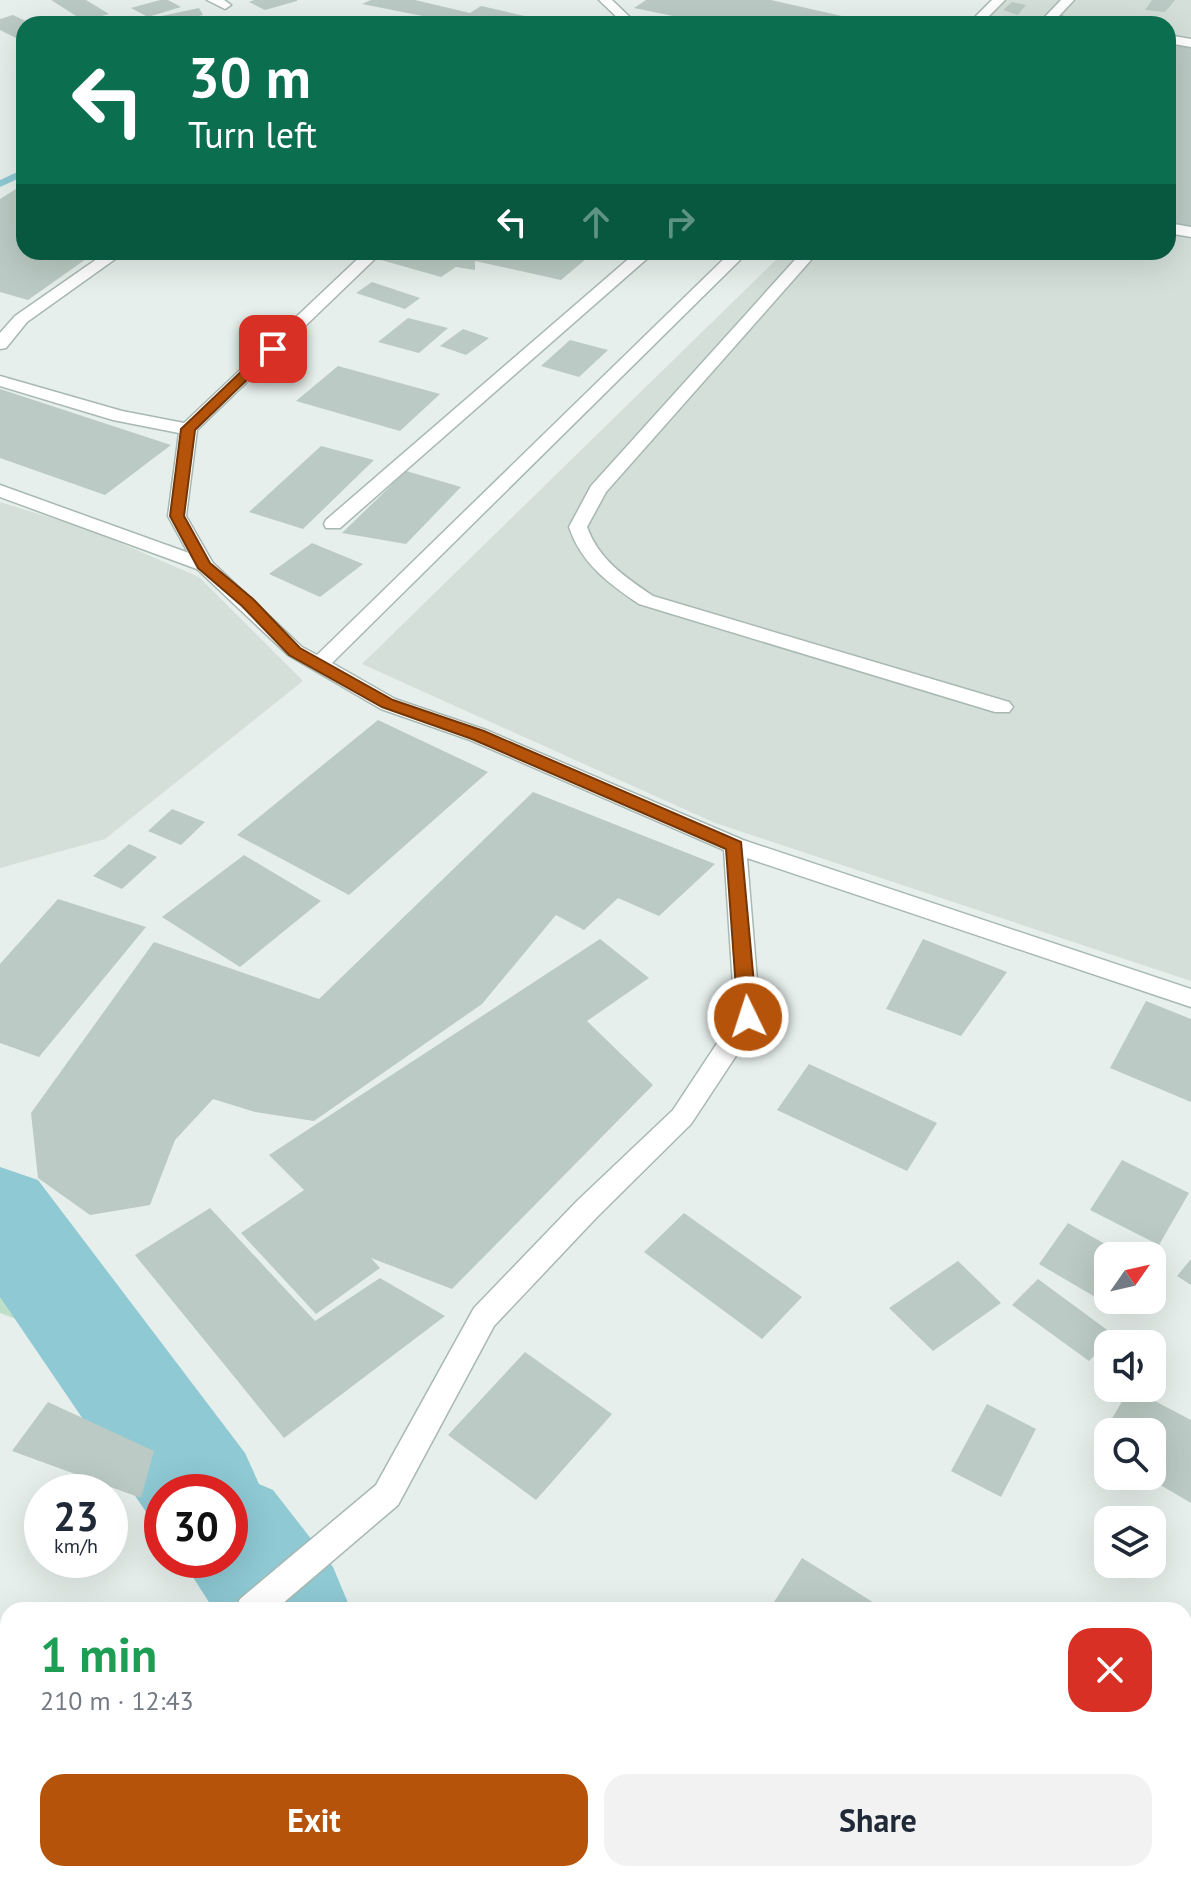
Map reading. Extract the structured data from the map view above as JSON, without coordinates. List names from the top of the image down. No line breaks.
{"north":"top right","page":{"turn":["30 m","Turn left"],"speed":"23 km/h","limit":"30","heading":["1 min","210 m · 12:43"],"buttons":["Exit","Share"]}}
